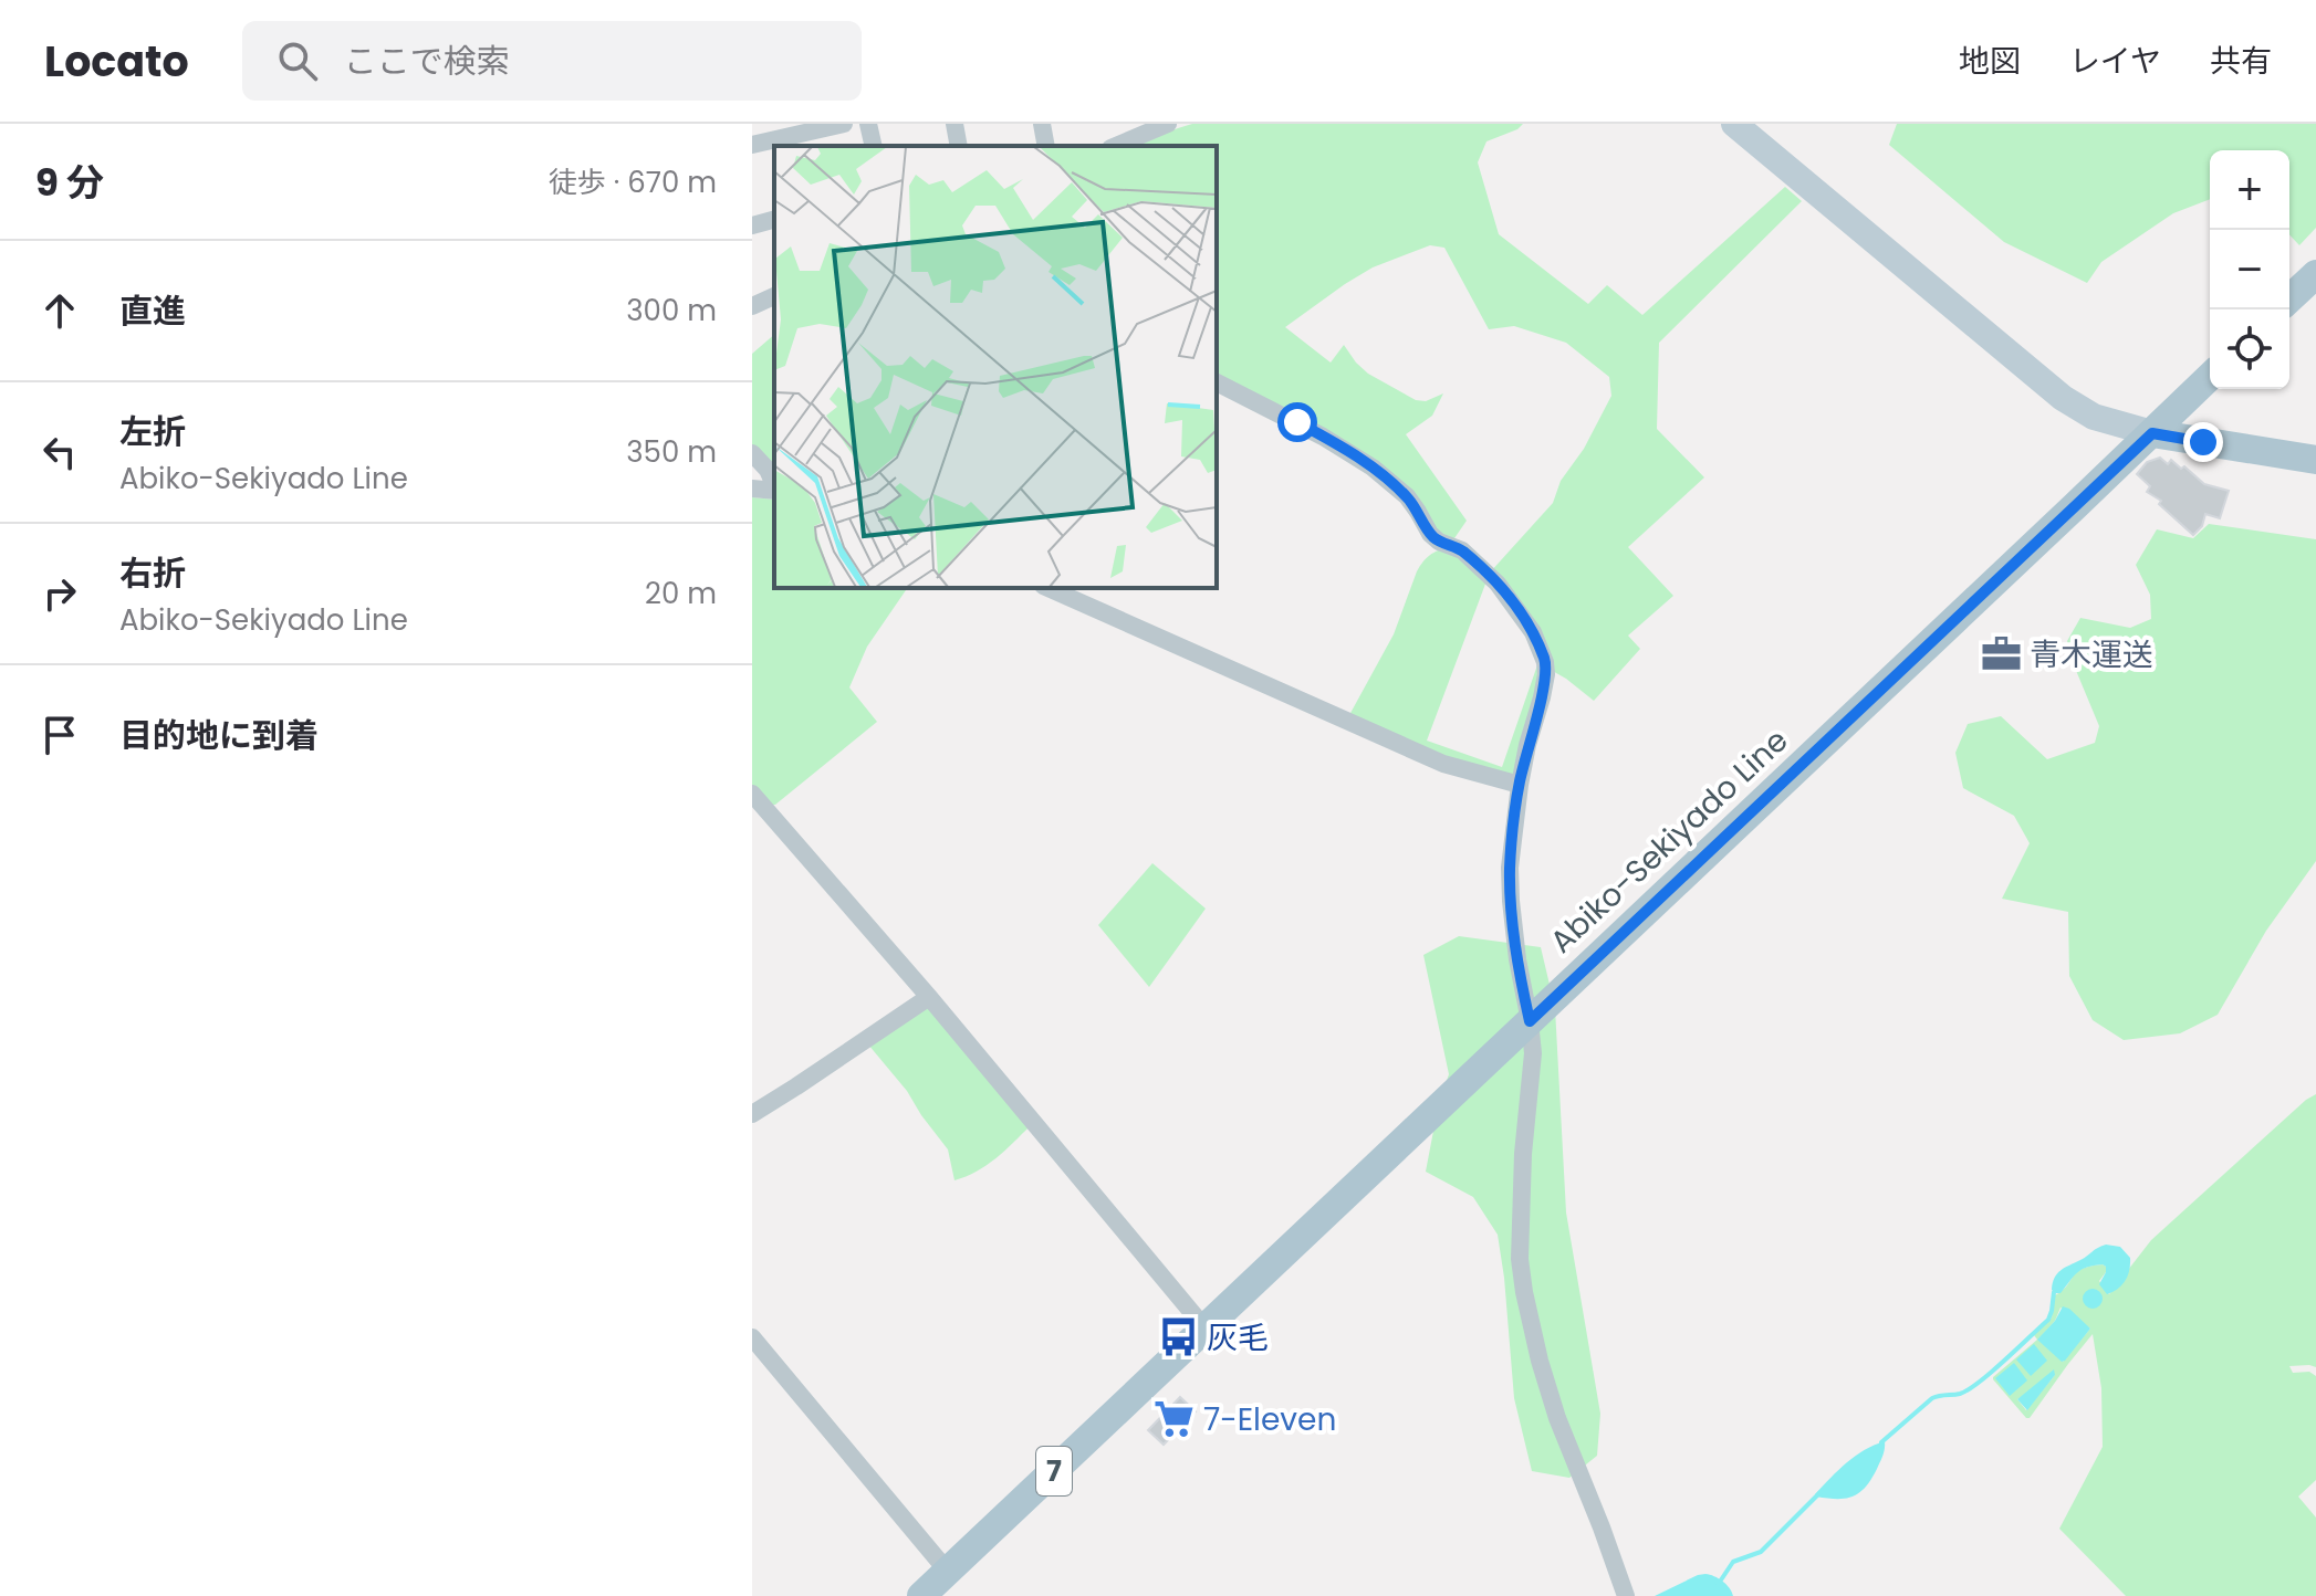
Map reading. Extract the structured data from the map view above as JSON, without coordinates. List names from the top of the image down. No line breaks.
{"streets":{"main road":["Abiko-Sekiyado Line","7"]},"places":{"office":["青木運送"],"bus stop":["灰毛"],"supermarket":["7-Eleven"]},"page":{"header":"Locato","search":"ここで検索","nav":["地図","レイヤ","共有"],"heading":["9 分","徒歩 · 670 m"],"map_buttons":["+","−"],"list":[["直進","300 m"],["左折","Abiko-Sekiyado Line","350 m"],["右折","Abiko-Sekiyado Line","20 m"],"目的地に到着"]}}
